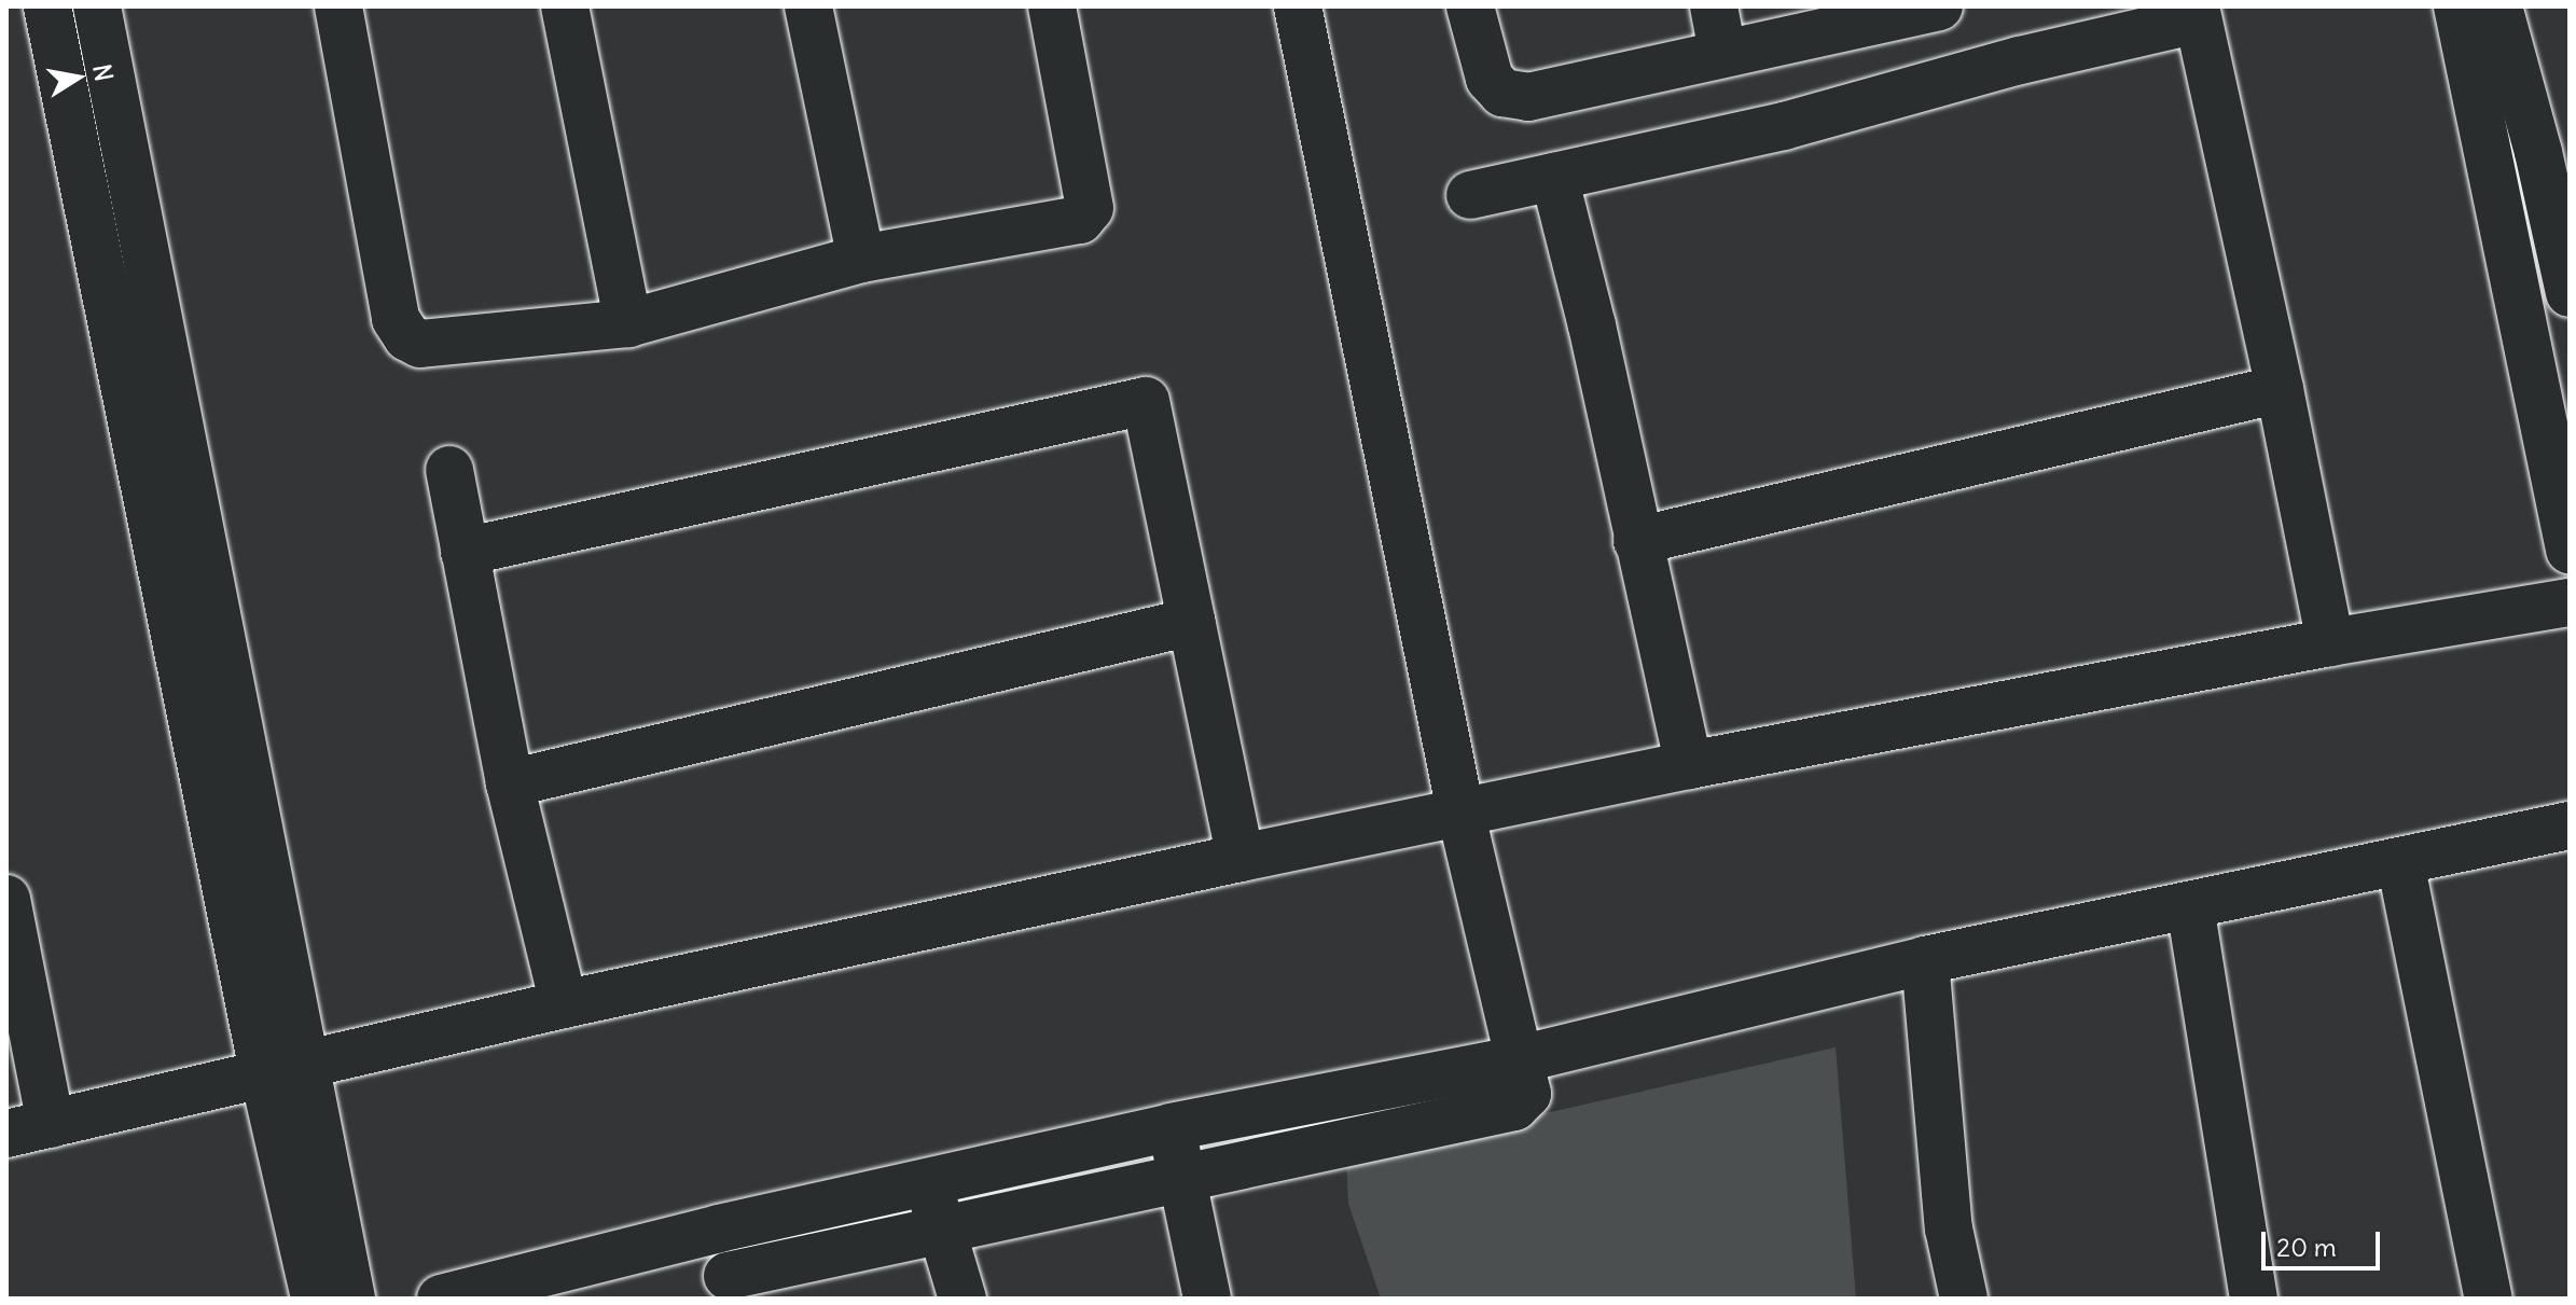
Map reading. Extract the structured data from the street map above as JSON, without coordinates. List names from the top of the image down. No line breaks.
{"scale_bar":"20 m","north":"right"}
